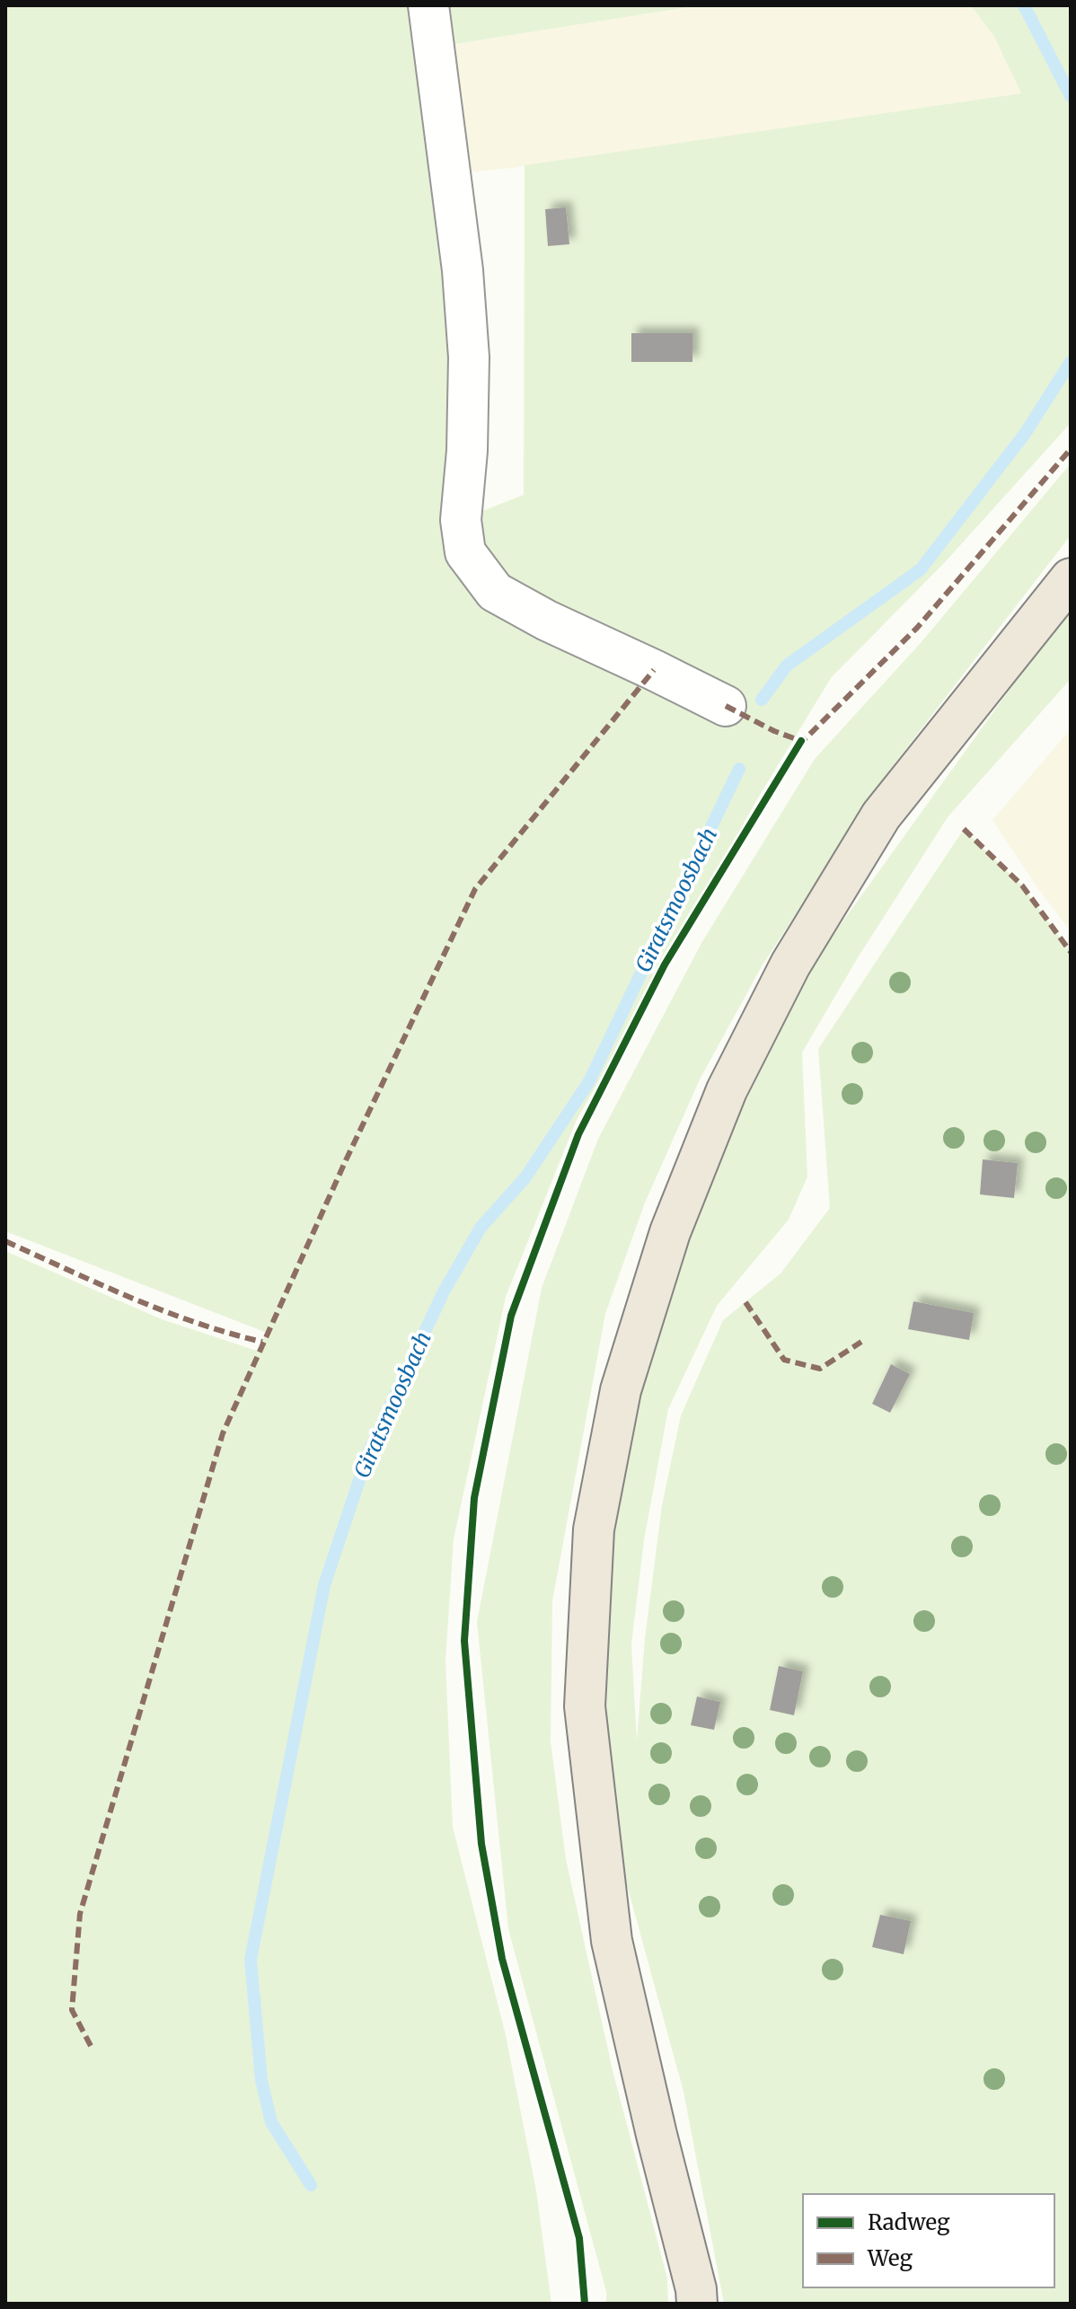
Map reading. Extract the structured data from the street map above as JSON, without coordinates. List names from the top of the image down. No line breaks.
{"water":["Giratsmoosbach"],"legend":["Radweg","Weg"]}
